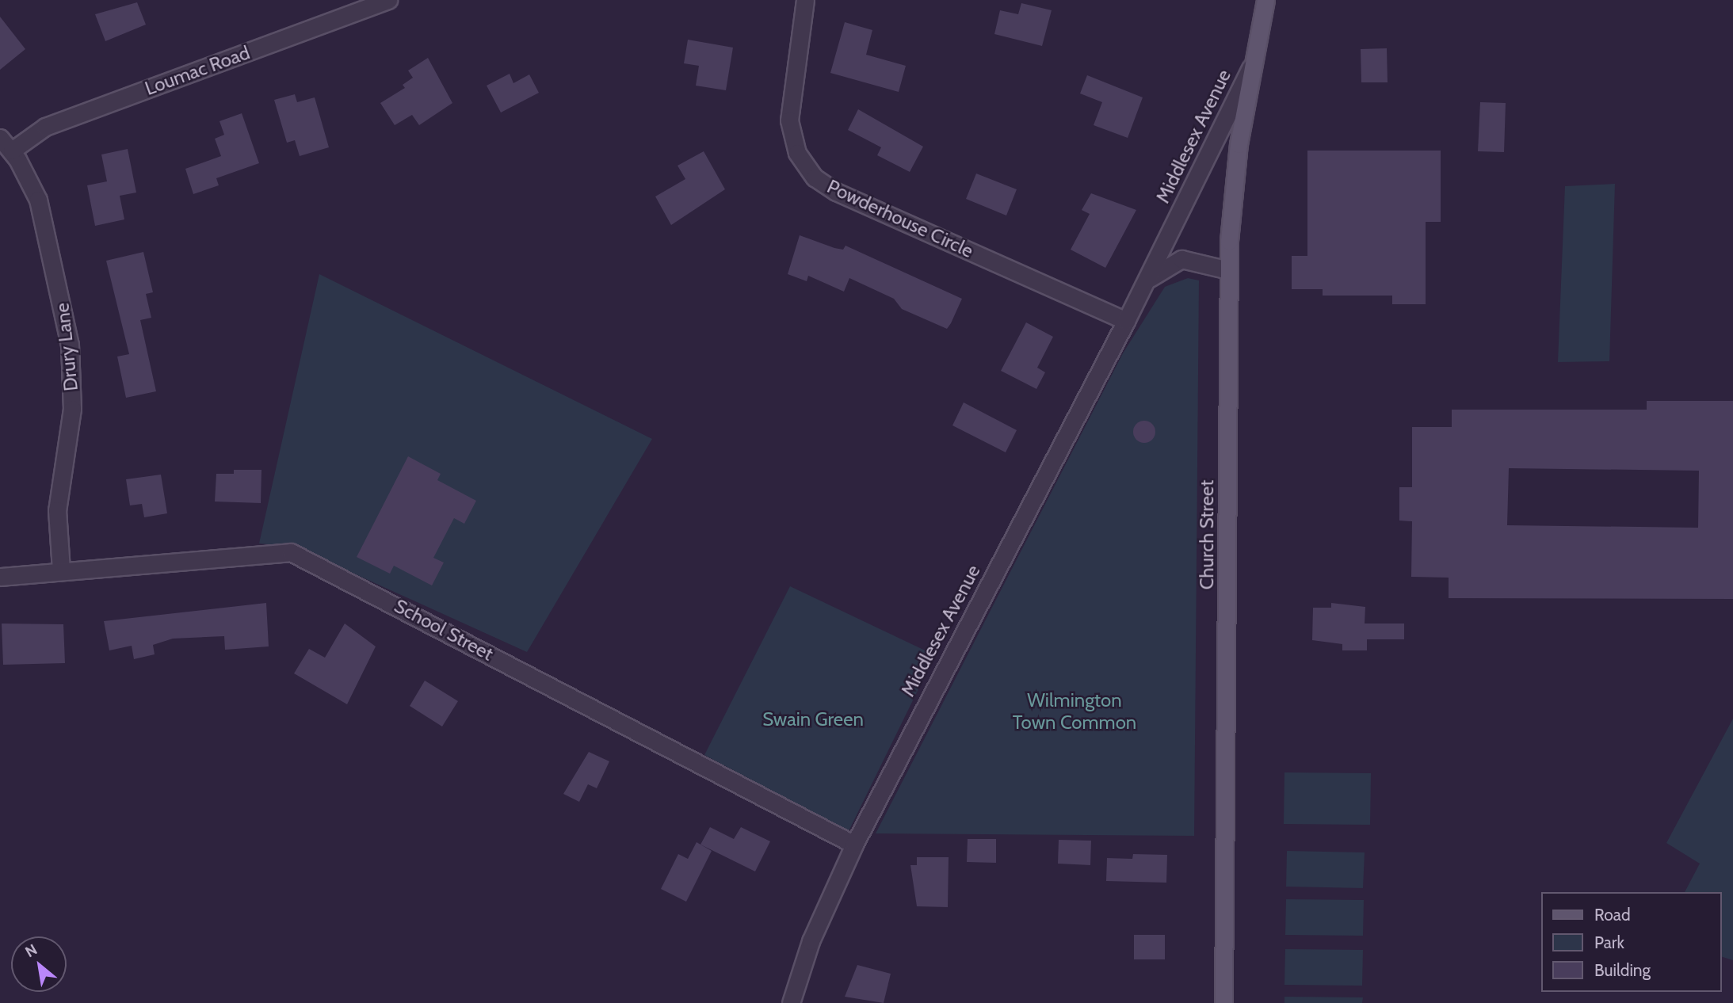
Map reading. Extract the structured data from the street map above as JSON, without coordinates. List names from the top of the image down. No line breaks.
{"streets":{"main road":["Middlesex Avenue","Church Street"],"street":["Loumac Road","Powderhouse Circle","Drury Lane","School Street"]},"crossings":[["Loumac Road","Drury Lane"],["Middlesex Avenue","Powderhouse Circle"],["Middlesex Avenue","Church Street"],["Middlesex Avenue","School Street"],["Drury Lane","School Street"]],"parks":["Wilmington Town Common","Swain Green"],"legend":["Road","Park","Building"],"north":"top left"}
